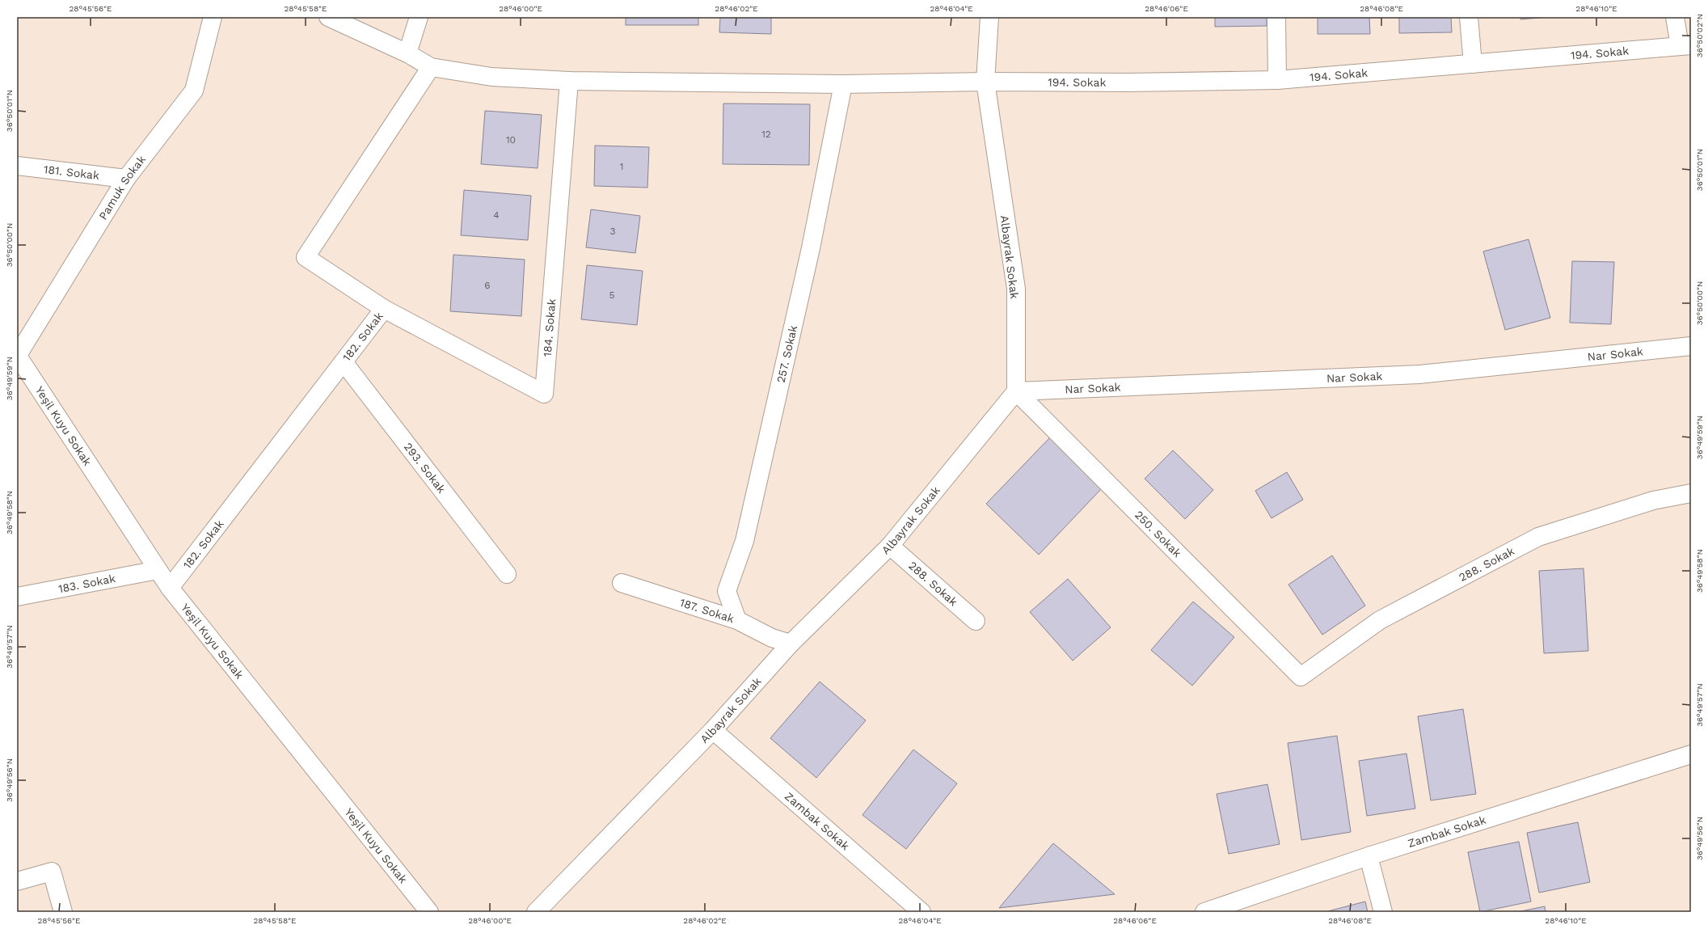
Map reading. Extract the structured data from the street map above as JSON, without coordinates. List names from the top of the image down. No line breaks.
{"streets":{"street":["194. Sokak","181. Sokak","Pamuk Sokak","Albayrak Sokak","184. Sokak","182. Sokak","Nar Sokak","257. Sokak","Yeşil Kuyu Sokak","293. Sokak","250. Sokak","288. Sokak","183. Sokak","187. Sokak","Zambak Sokak"]},"crossings":[["194. Sokak","Albayrak Sokak"],["194. Sokak","184. Sokak"],["194. Sokak","182. Sokak"],["194. Sokak","257. Sokak"],["181. Sokak","Pamuk Sokak"],["Pamuk Sokak","Yeşil Kuyu Sokak"],["Albayrak Sokak","Nar Sokak"],["Albayrak Sokak","250. Sokak"],["Albayrak Sokak","288. Sokak"],["Albayrak Sokak","187. Sokak"],["Albayrak Sokak","Zambak Sokak"],["184. Sokak","182. Sokak"],["182. Sokak","Yeşil Kuyu Sokak"],["182. Sokak","293. Sokak"],["Nar Sokak","250. Sokak"],["257. Sokak","187. Sokak"],["Yeşil Kuyu Sokak","183. Sokak"],["250. Sokak","288. Sokak"]],"house_numbers":["12","10","1","4","3","6","5"],"coordinates":["28°45'56\"E","28°45'58\"E","28°46'00\"E","28°46'02\"E","28°46'04\"E","28°46'06\"E","28°46'08\"E","28°46'10\"E","36°50'02\"N","36°50'01\"N","36°50'00\"N","36°49'59\"N","36°49'58\"N","36°49'57\"N","36°49'56\"N"]}
